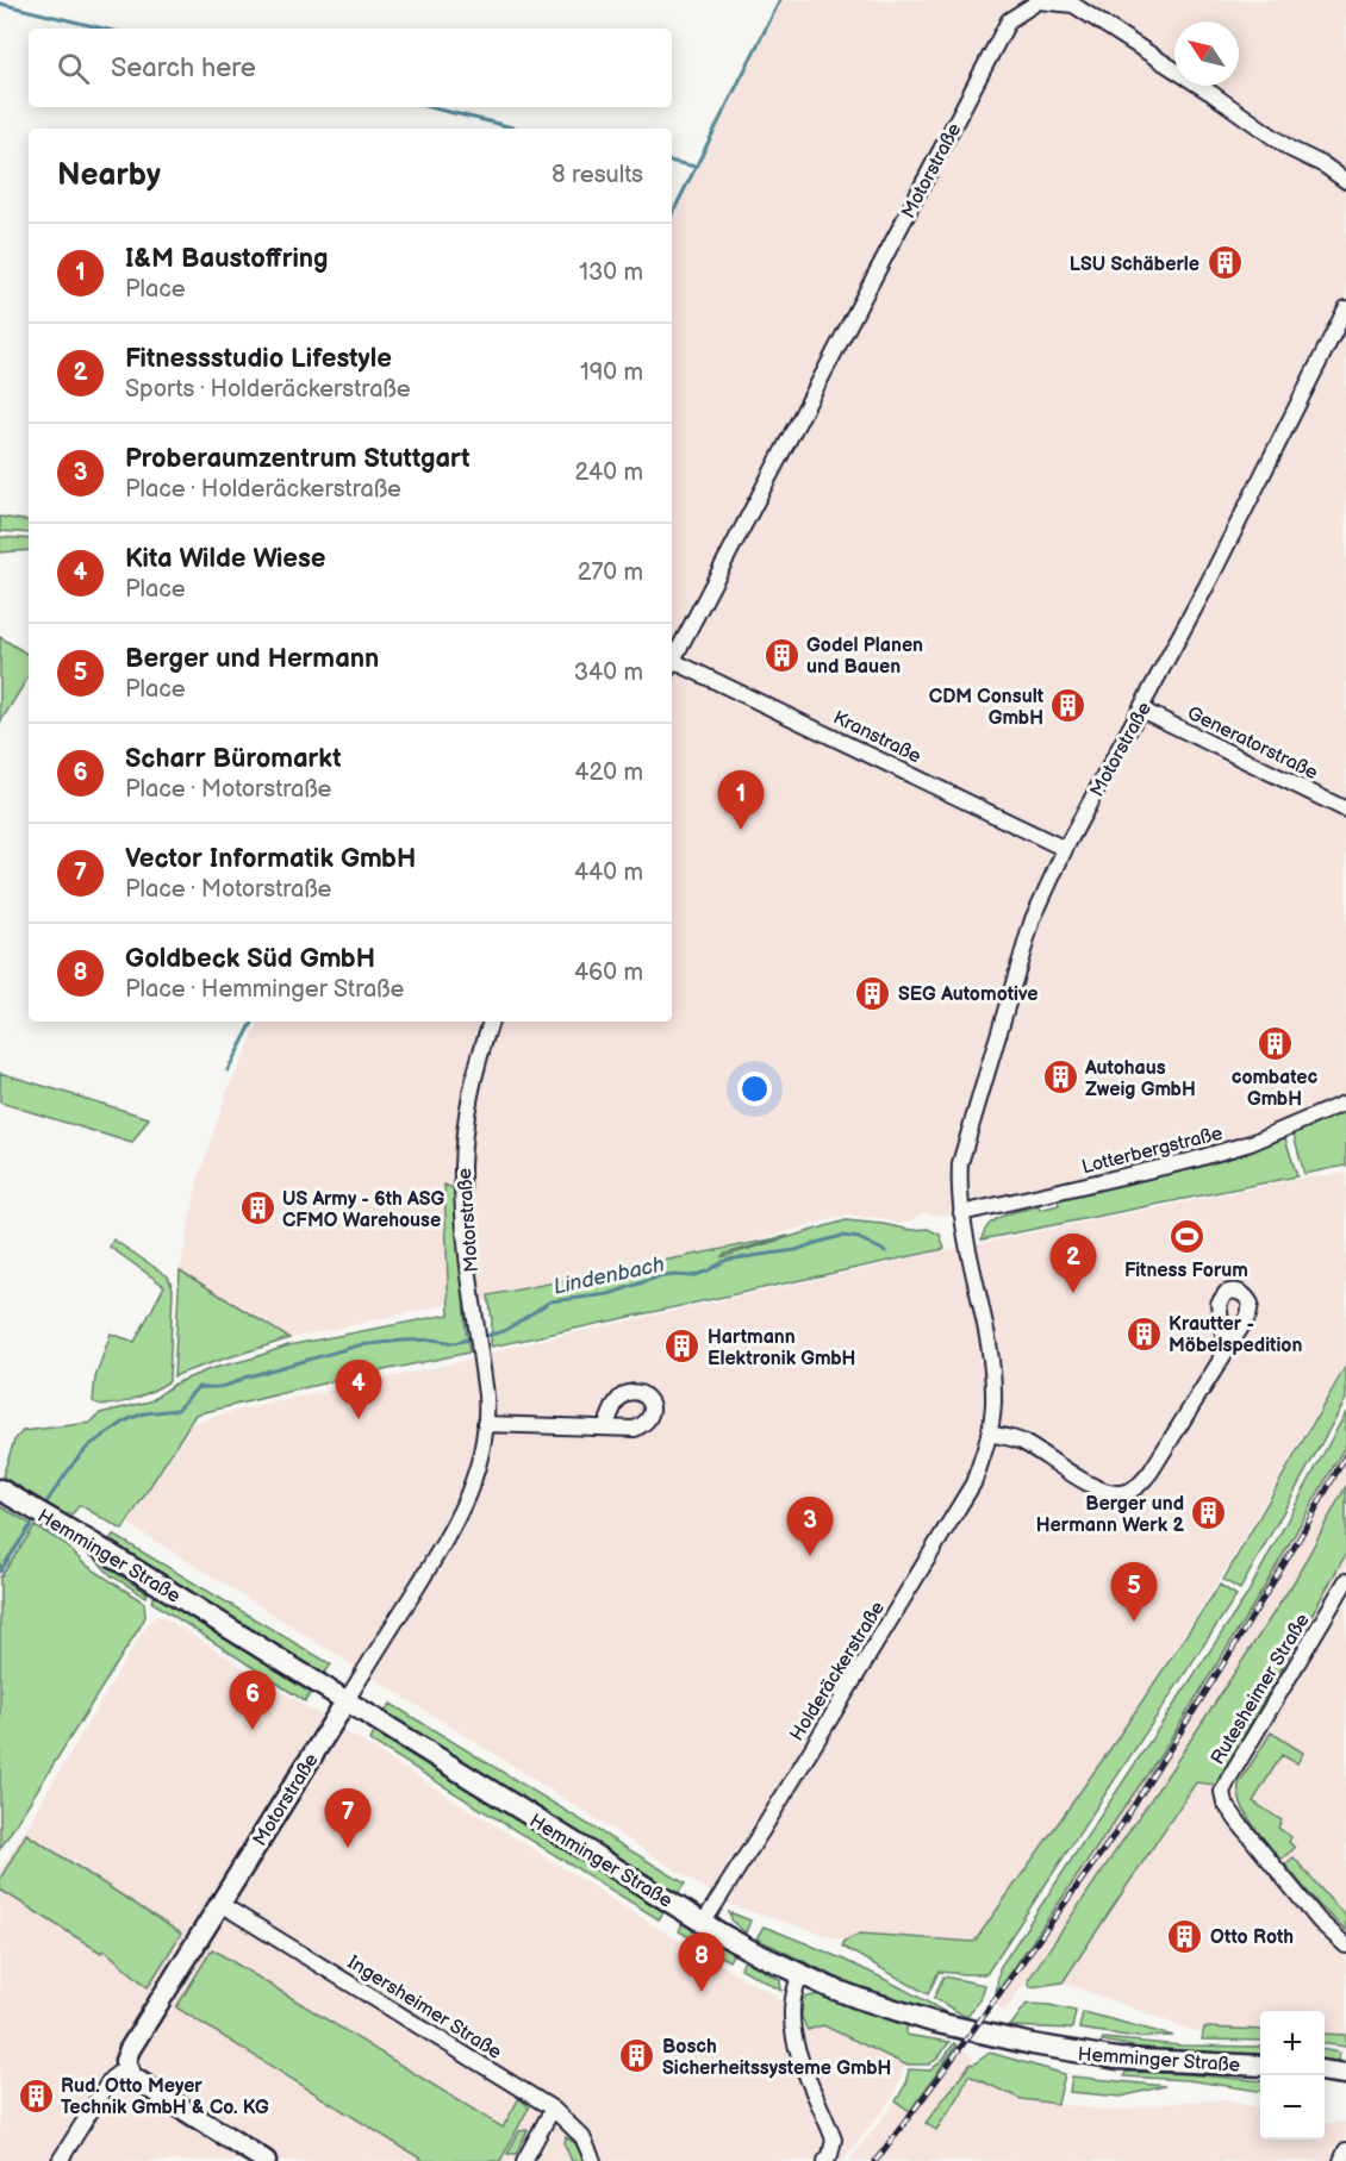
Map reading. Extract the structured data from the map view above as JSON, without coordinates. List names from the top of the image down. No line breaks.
{"streets":{"main road":["Motorstraße","Hemminger Straße"],"street":["Kranstraße","Generatorstraße","Lotterbergstraße","Holderäckerstraße","Rutesheimer Straße","Ingersheimer Straße"]},"crossings":[["Motorstraße","Kranstraße"],["Motorstraße","Generatorstraße"],["Motorstraße","Lotterbergstraße"],["Motorstraße","Hemminger Straße"],["Motorstraße","Holderäckerstraße"],["Motorstraße","Ingersheimer Straße"],["Lotterbergstraße","Holderäckerstraße"],["Hemminger Straße","Holderäckerstraße"]],"water":["Lindenbach"],"places":{"building":["LSU Schäberle","Godel Planen und Bauen","CDM Consult GmbH","SEG Automotive","combatec GmbH","Autohaus Zweig GmbH","US Army - 6th ASG CFMO Warehouse","Krautter - Möbelspedition","Hartmann Elektronik GmbH","Berger und Hermann Werk 2","Otto Roth","Bosch Sicherheitssysteme GmbH","Rud. Otto Meyer Technik GmbH & Co. KG"],"sports":["Fitness Forum"]},"north":"top left","page":{"search":"Search here","heading":["Nearby","8 results"],"list":[{"mark":"1","name":"I&M Baustoffring","note":"Place","value":"130 m"},{"mark":"2","name":"Fitnessstudio Lifestyle","note":"Sports · Holderäckerstraße","value":"190 m"},{"mark":"3","name":"Proberaumzentrum Stuttgart","note":"Place · Holderäckerstraße","value":"240 m"},{"mark":"4","name":"Kita Wilde Wiese","note":"Place","value":"270 m"},{"mark":"5","name":"Berger und Hermann","note":"Place","value":"340 m"},{"mark":"6","name":"Scharr Büromarkt","note":"Place · Motorstraße","value":"420 m"},{"mark":"7","name":"Vector Informatik GmbH","note":"Place · Motorstraße","value":"440 m"},{"mark":"8","name":"Goldbeck Süd GmbH","note":"Place · Hemminger Straße","value":"460 m"}],"pins":["1","2","4","3","5","6","7","8"],"map_buttons":["+","−"]}}
